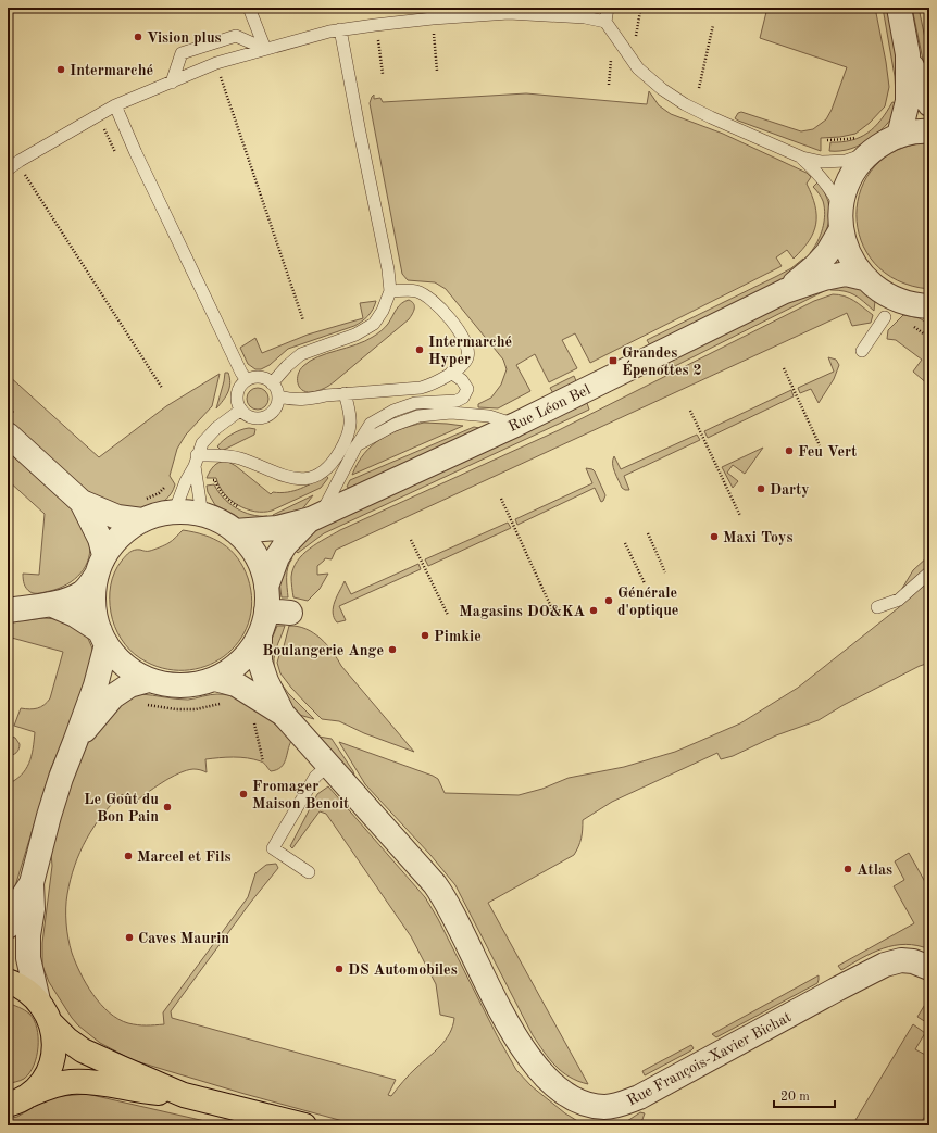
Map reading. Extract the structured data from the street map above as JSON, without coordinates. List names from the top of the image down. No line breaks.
{"streets":{"street":["Rue Léon Bel","Rue François-Xavier Bichat"]},"places":{"other":["Vision plus","Intermarché","Intermarché Hyper","Feu Vert","Darty","Maxi Toys","Générale d'optique","Magasins DO&KA","Pimkie","Boulangerie Ange","Fromager Maison Benoit","Le Goût du Bon Pain","Marcel et Fils","Atlas","Caves Maurin","DS Automobiles"],"transit":["Grandes Épenottes 2"]},"scale_bar":"20 m"}
